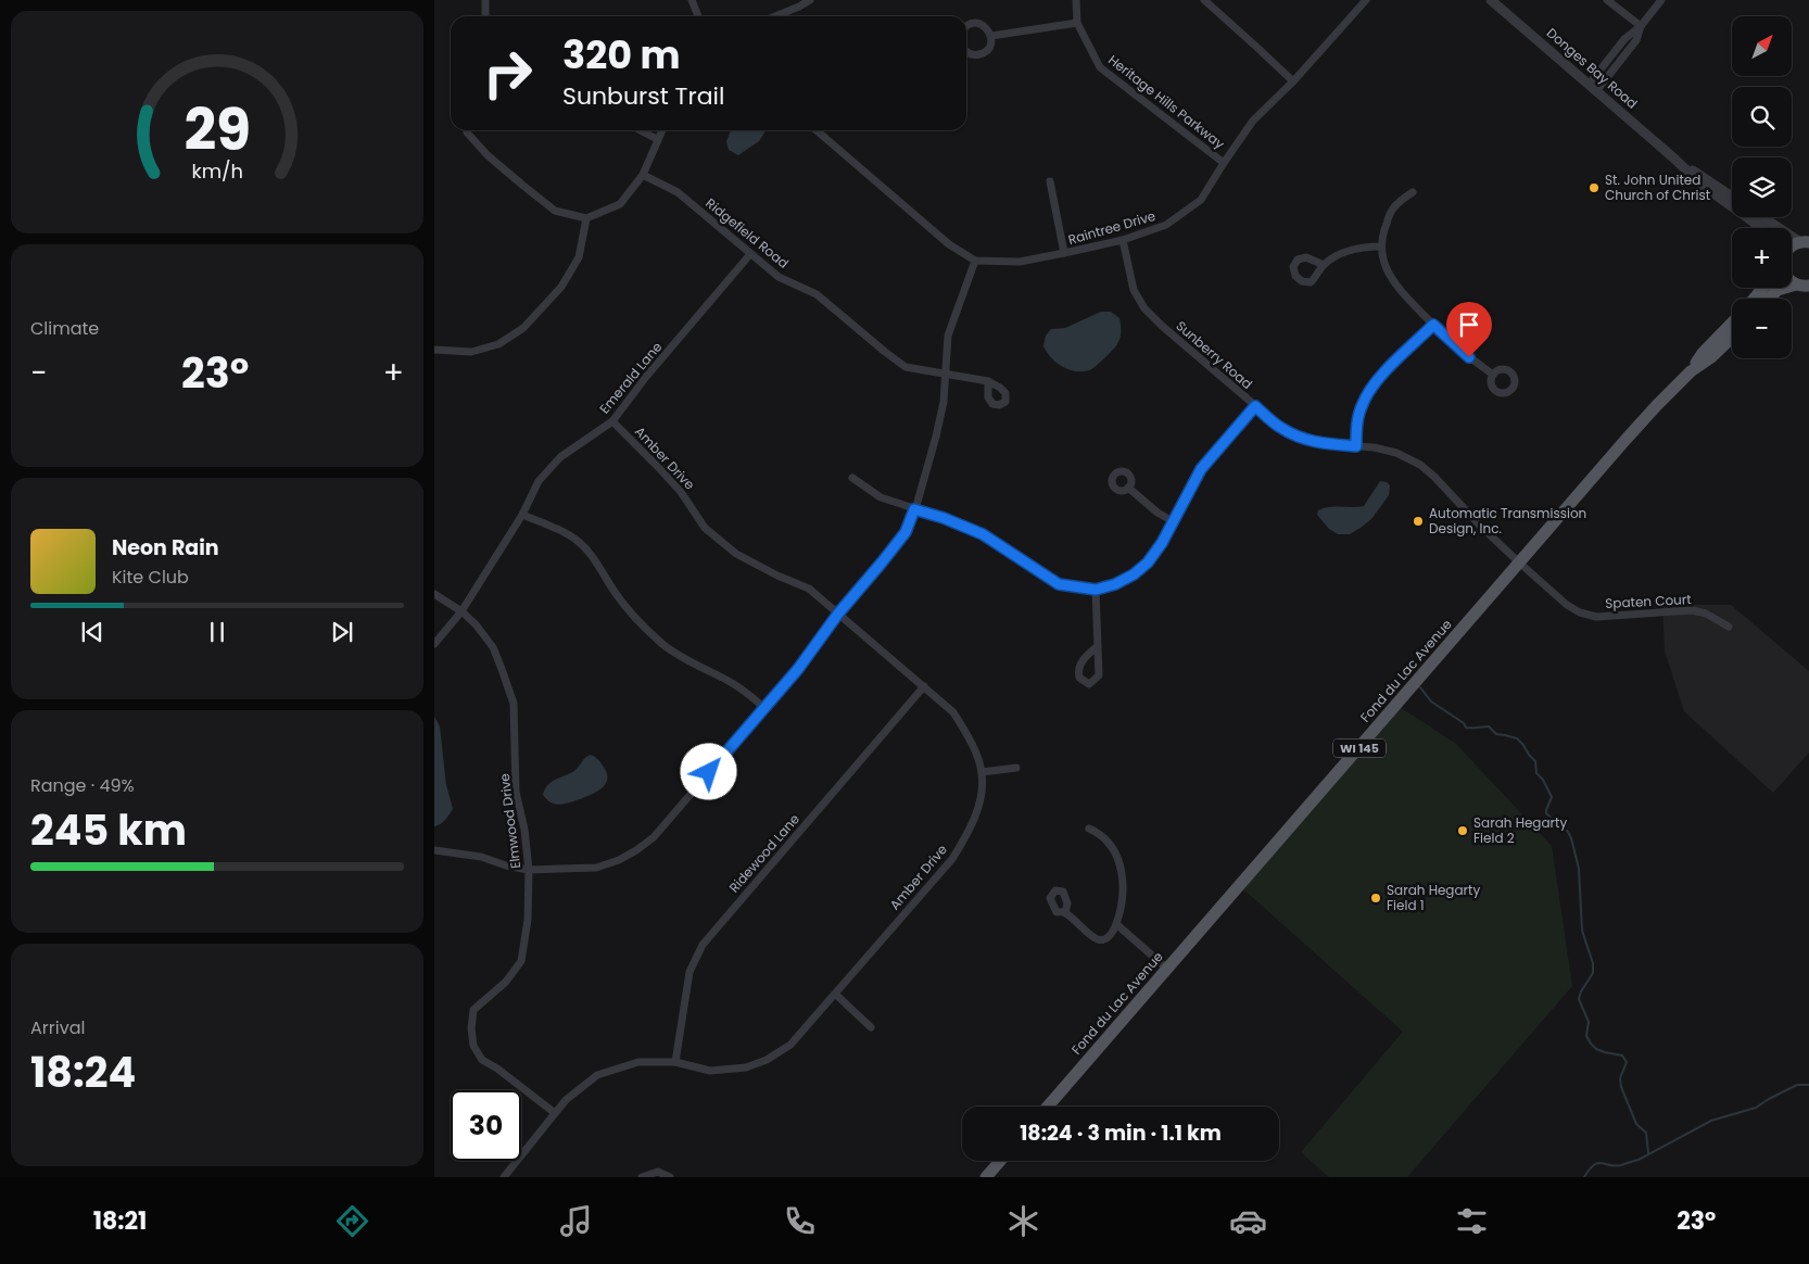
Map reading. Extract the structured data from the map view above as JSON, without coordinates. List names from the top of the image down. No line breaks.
{"streets":{"main road":["Fond du Lac Avenue","WI 145"],"street":["Donges Bay Road","Heritage Hills Parkway","Raintree Drive","Ridgefield Road","Sunberry Road","Emerald Lane","Amber Drive","Spaten Court","Elmwood Drive","Ridewood Lane"]},"crossings":[["Heritage Hills Parkway","Raintree Drive"],["Raintree Drive","Sunberry Road"],["Ridgefield Road","Emerald Lane"],["Sunberry Road","Spaten Court"],["Sunberry Road","Fond du Lac Avenue"],["Emerald Lane","Amber Drive"],["Emerald Lane","Elmwood Drive"],["Amber Drive","Elmwood Drive"],["Amber Drive","Ridewood Lane"],["Spaten Court","Fond du Lac Avenue"]],"places":["St. John United Church of Christ","Automatic Transmission Design, Inc.","Sarah Hegarty Field 2","Sarah Hegarty Field 1"],"north":"top right","page":{"map_buttons":["+","−"],"turn":["320 m","Sunburst Trail"],"tile":["Climate",["Range · 49%","245 km"],["Arrival","18:24"]],"heat":["−","23°","+"],"song":["Neon Rain","Kite Club"],"limit":"30","trip":"18:24 · 3 min · 1.1 km","tabs":["18:21","23°"],"gauge":["29","km/h"]}}
